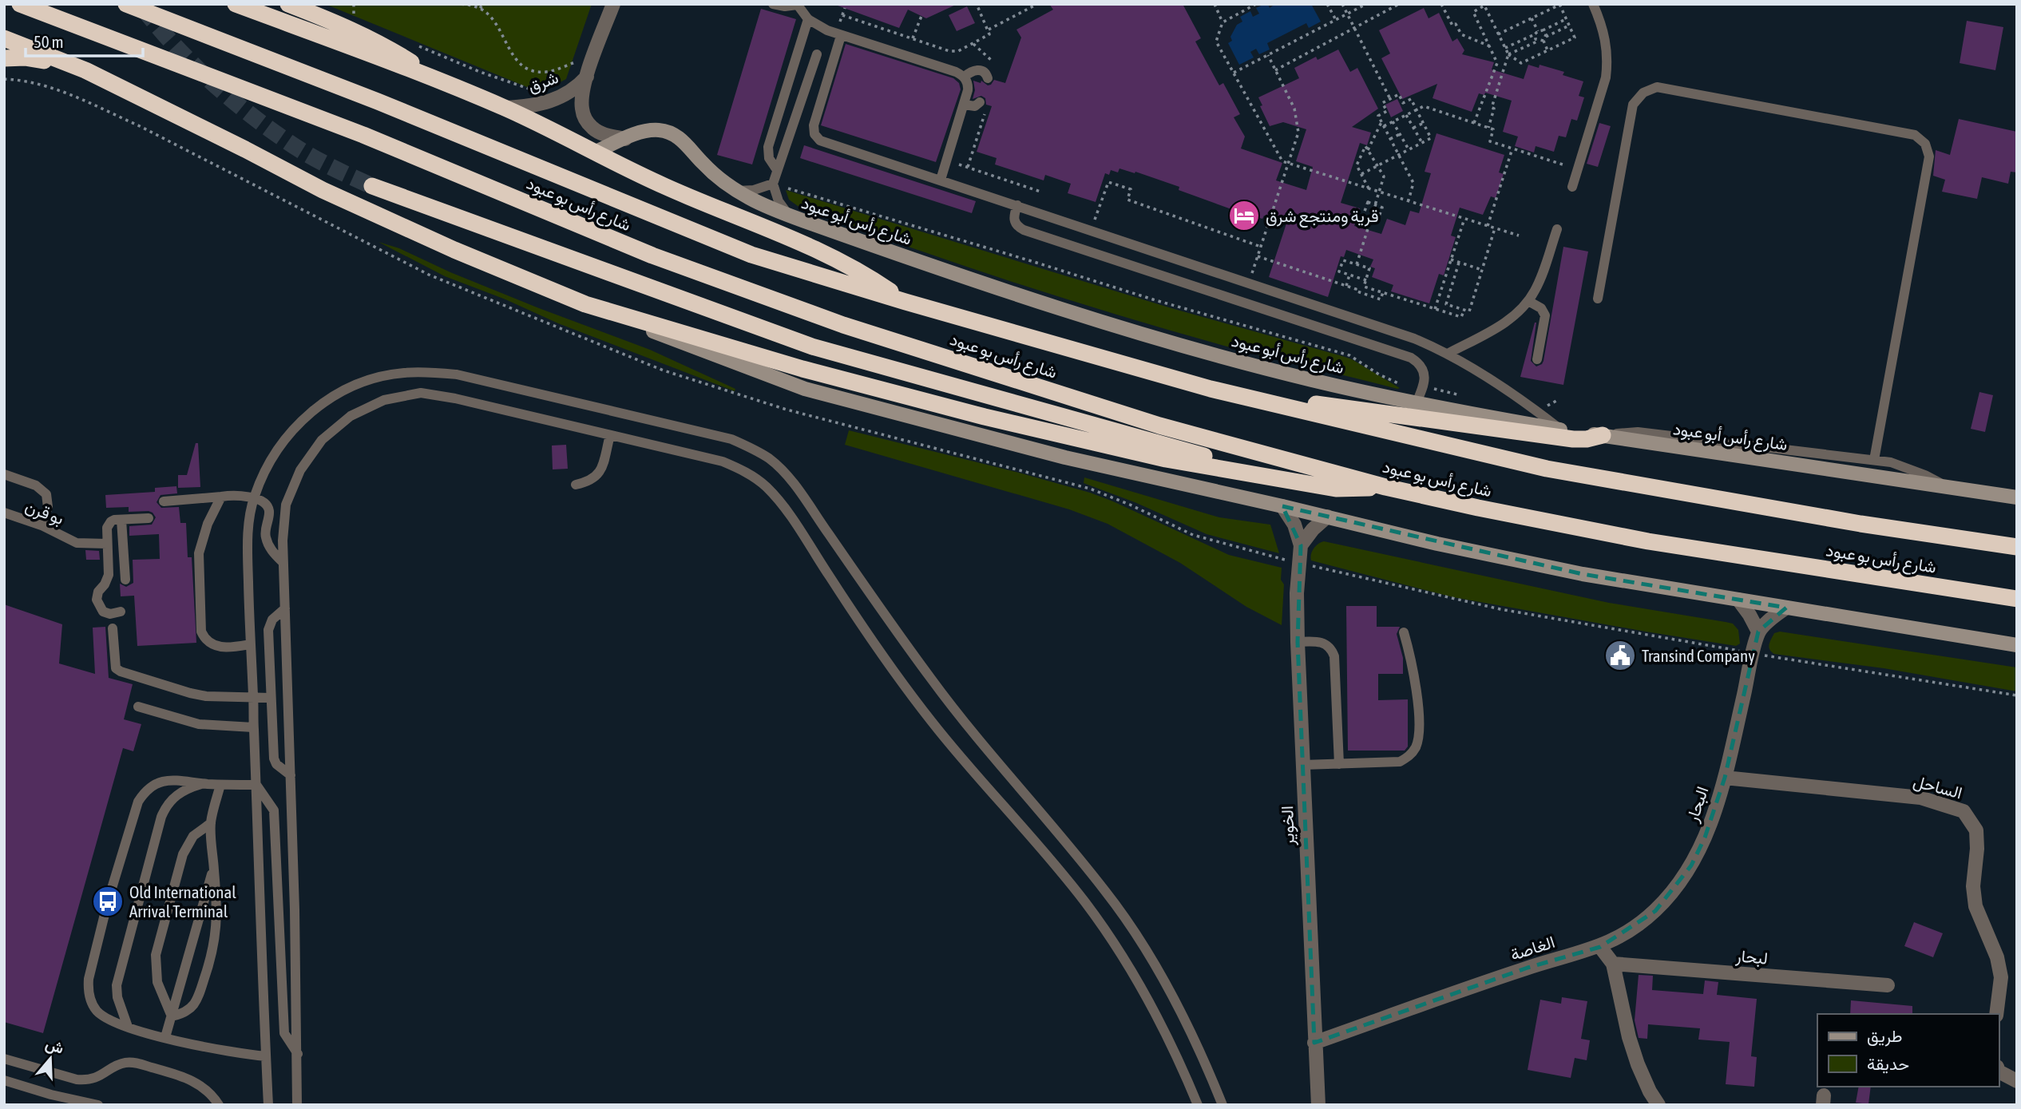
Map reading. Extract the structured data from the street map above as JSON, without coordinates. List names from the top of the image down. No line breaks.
{"streets":{"highway":["شارع رأس بو عبود"],"street":["شرق","شارع رأس أبو عبود","الساحل","البحار","الخوير","الغاصة","لبحار"],"lane":["بو قرن"]},"crossings":[["شرق","شارع رأس أبو عبود"],["الساحل","البحار"],["البحار","الغاصة"],["الخوير","الغاصة"]],"places":{"hotel":["قرية ومنتجع شرق"],"public building":["Transind Company"],"bus stop":["Old International Arrival Terminal"]},"legend":["طريق","حديقة"],"scale_bar":"50 m","north":"top"}
